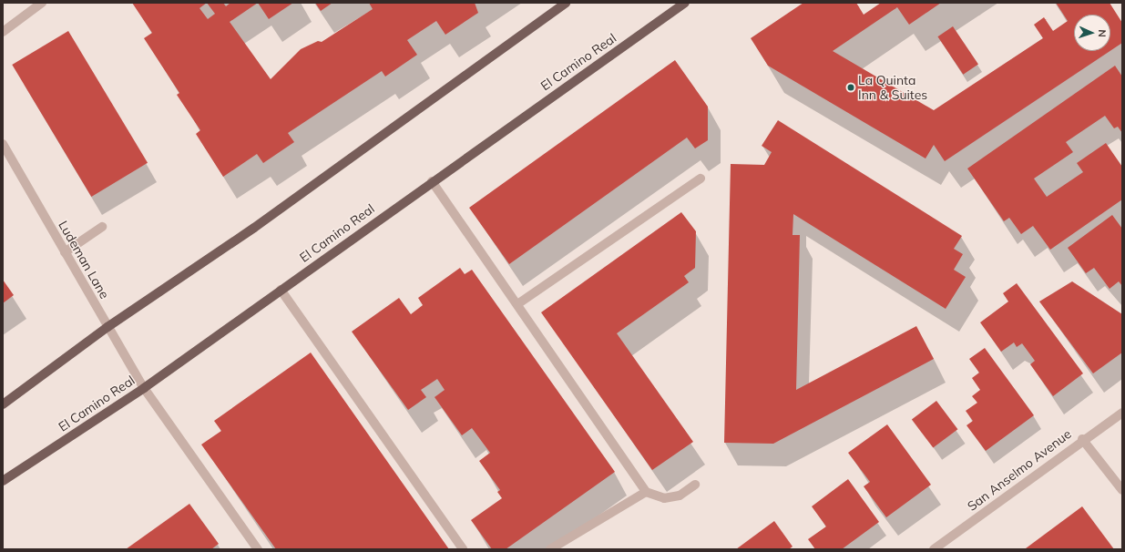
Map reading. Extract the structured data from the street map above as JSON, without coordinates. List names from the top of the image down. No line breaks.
{"streets":{"main road":["El Camino Real"],"street":["Ludeman Lane","San Anselmo Avenue"]},"crossings":[["El Camino Real","Ludeman Lane"]],"places":["La Quinta Inn & Suites"],"north":"right"}
